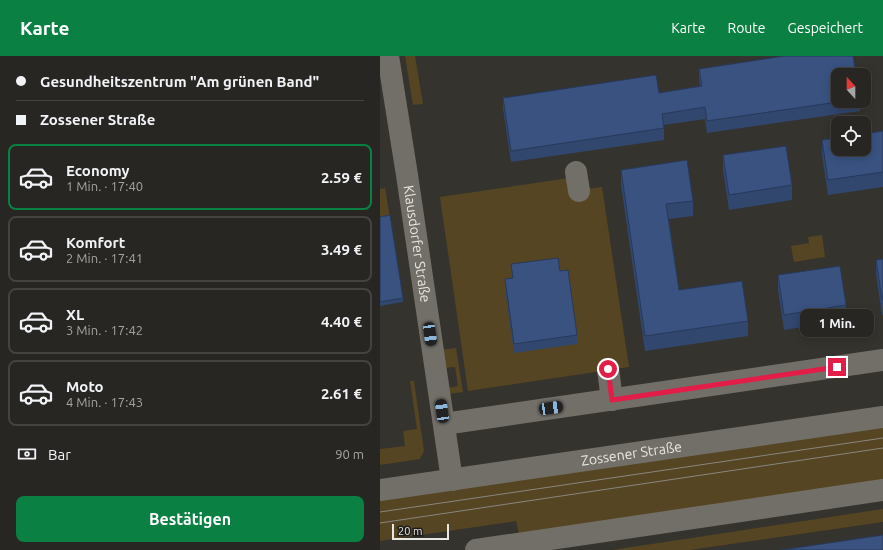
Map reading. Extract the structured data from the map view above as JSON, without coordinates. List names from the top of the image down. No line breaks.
{"streets":{"street":["Klausdorfer Straße","Zossener Straße"]},"crossings":[["Klausdorfer Straße","Zossener Straße"]],"scale_bar":"20 m","north":"top","page":{"header":"Karte","nav":["Karte","Route","Gespeichert"],"banner":["Gesundheitszentrum \"Am grünen Band\"","Zossener Straße"],"list":[{"name":"Economy","note":"1 Min. · 17:40","value":"2.59 €"},{"name":"Komfort","note":"2 Min. · 17:41","value":"3.49 €"},{"name":"XL","note":"3 Min. · 17:42","value":"4.40 €"},{"name":"Moto","note":"4 Min. · 17:43","value":"2.61 €"}],"bubble":"1 Min.","pay":["Bar","90 m"],"buttons":"Bestätigen","scale":"20 m"}}
